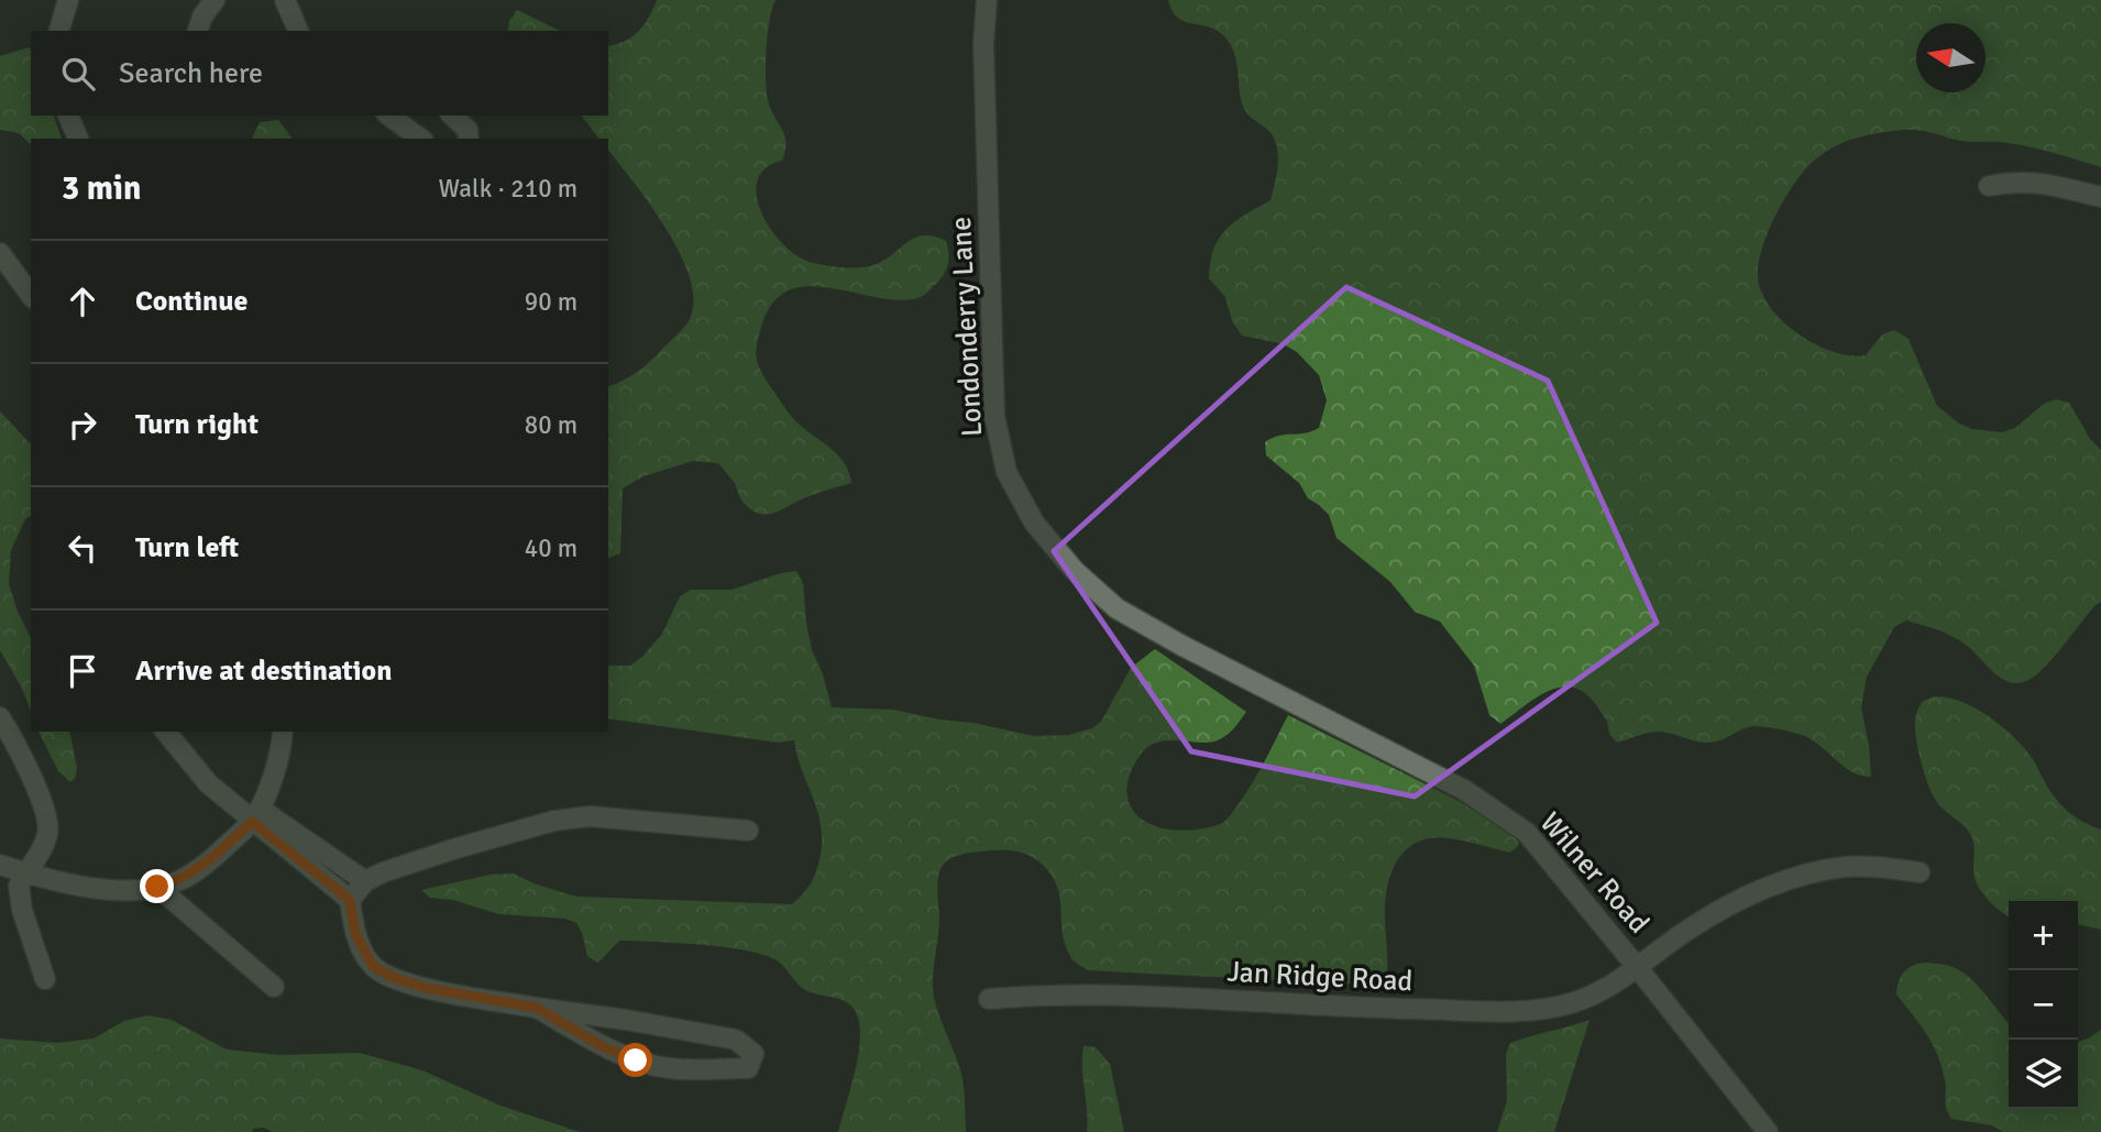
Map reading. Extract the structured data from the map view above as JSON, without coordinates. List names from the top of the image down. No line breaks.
{"streets":{"street":["Londonderry Lane","Wilner Road","Jan Ridge Road"]},"crossings":[["Londonderry Lane","Wilner Road"],["Wilner Road","Jan Ridge Road"]],"north":"left","page":{"search":"Search here","heading":["3 min","Walk · 210 m"],"list":[["Continue","90 m"],["Turn right","80 m"],["Turn left","40 m"],"Arrive at destination"],"map_buttons":["+","−"]}}
